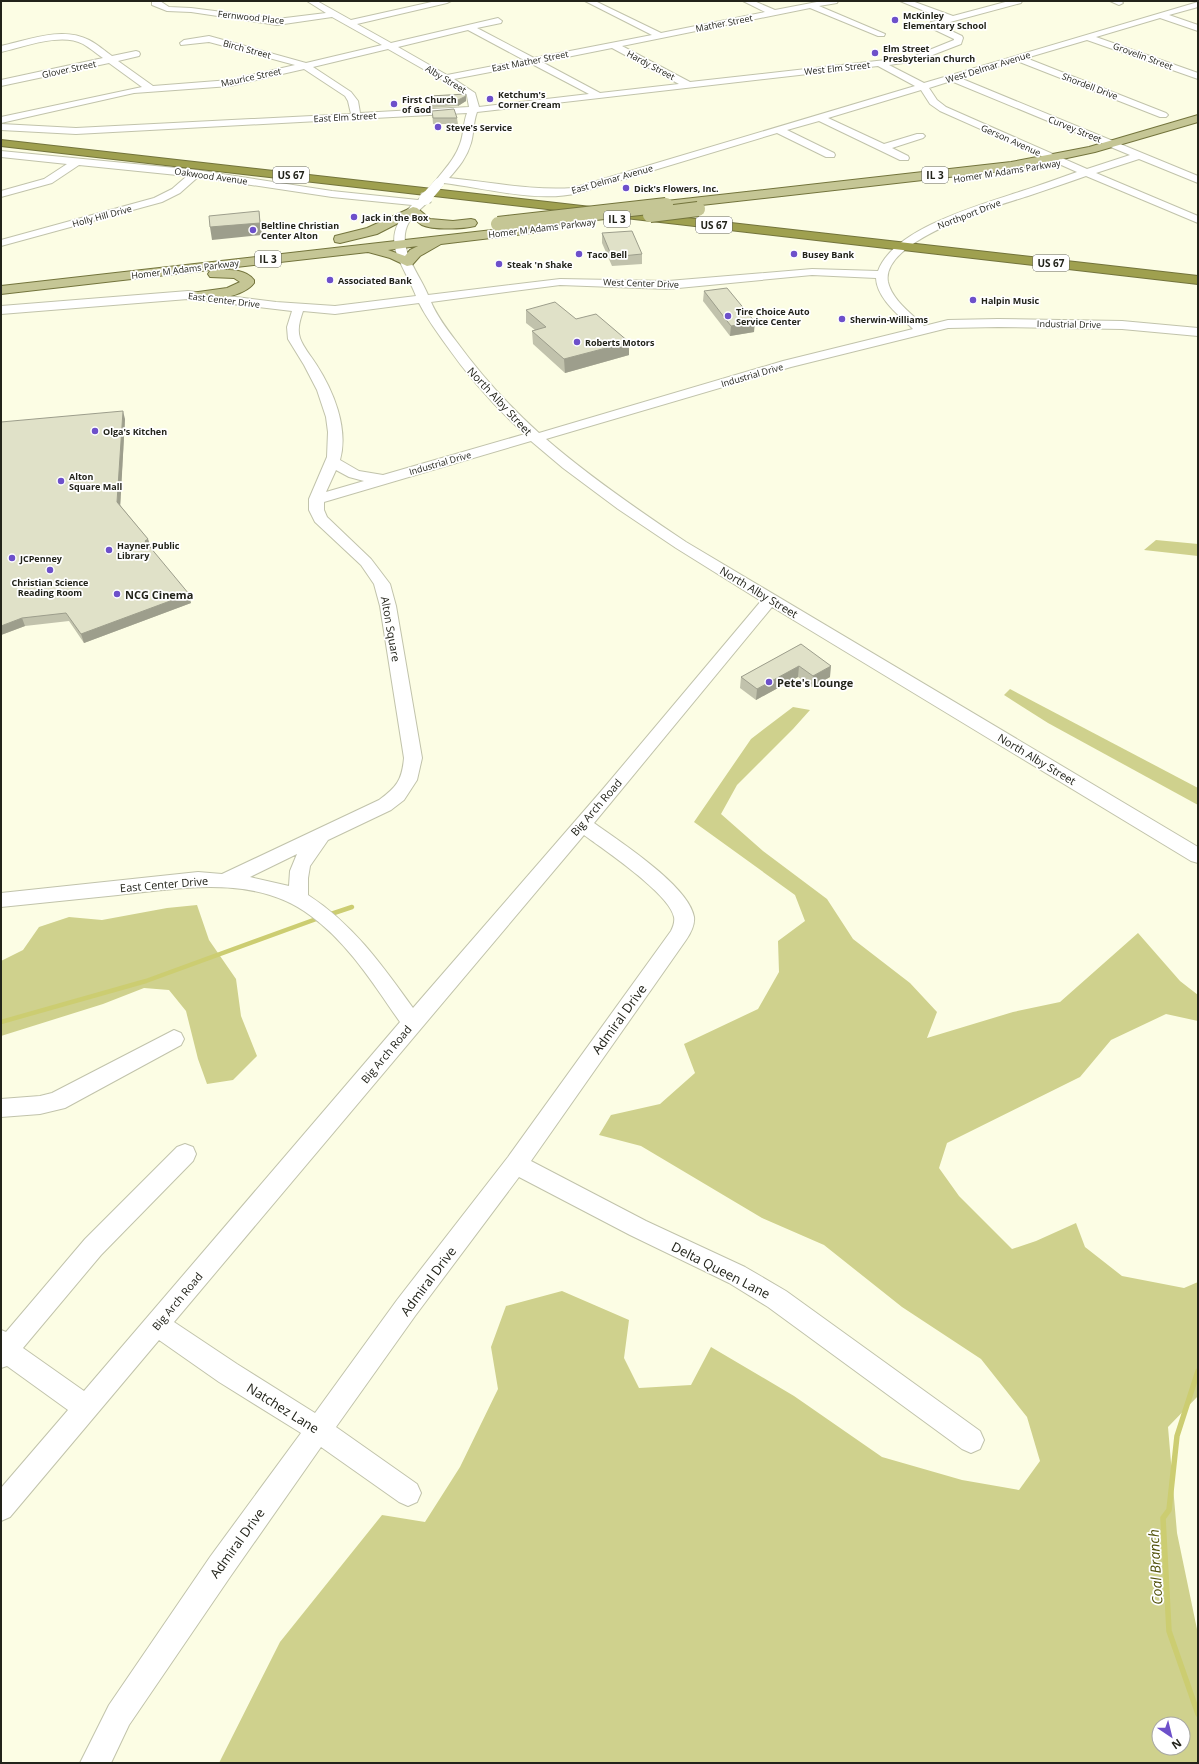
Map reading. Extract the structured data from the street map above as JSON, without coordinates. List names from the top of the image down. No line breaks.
{"streets":{"highway":["US 67"],"main road":["Homer M Adams Parkway","IL 3"],"street":["Fernwood Place","Mather Street","Birch Street","Grovelin Street","East Mather Street","Hardy Street","West Delmar Avenue","West Elm Street","Glover Street","Maurice Street","Alby Street","Shordell Drive","East Elm Street","Curvey Street","Gerson Avenue","Oakwood Avenue","East Delmar Avenue","Northport Drive","Holly Hill Drive","West Center Drive","East Center Drive","Industrial Drive","North Alby Street","Alton Square","Big Arch Road","Admiral Drive","Delta Queen Lane","Natchez Lane"]},"crossings":[["Fernwood Place","Alby Street"],["Mather Street","East Mather Street"],["Mather Street","Hardy Street"],["Birch Street","Maurice Street"],["Birch Street","East Elm Street"],["Grovelin Street","West Delmar Avenue"],["East Mather Street","Hardy Street"],["East Mather Street","Alby Street"],["Hardy Street","West Elm Street"],["Hardy Street","East Elm Street"],["West Delmar Avenue","Shordell Drive"],["West Delmar Avenue","Curvey Street"],["West Delmar Avenue","Gerson Avenue"],["West Delmar Avenue","East Delmar Avenue"],["West Elm Street","East Elm Street"],["West Elm Street","Gerson Avenue"],["Maurice Street","Alby Street"],["Alby Street","East Elm Street"],["Alby Street","Homer M Adams Parkway"],["Alby Street","Oakwood Avenue"],["Alby Street","East Delmar Avenue"],["Alby Street","North Alby Street"],["Curvey Street","Homer M Adams Parkway"],["Curvey Street","Northport Drive"],["Gerson Avenue","Homer M Adams Parkway"],["Gerson Avenue","Northport Drive"],["Homer M Adams Parkway","North Alby Street"],["US 67","Northport Drive"],["Oakwood Avenue","Holly Hill Drive"],["Northport Drive","West Center Drive"],["West Center Drive","East Center Drive"],["West Center Drive","North Alby Street"],["East Center Drive","North Alby Street"],["East Center Drive","Alton Square"],["East Center Drive","Big Arch Road"],["Industrial Drive","North Alby Street"],["Industrial Drive","Alton Square"],["North Alby Street","Big Arch Road"],["Big Arch Road","Admiral Drive"],["Big Arch Road","Natchez Lane"],["Admiral Drive","Delta Queen Lane"],["Admiral Drive","Natchez Lane"]],"water":["Coal Branch"],"places":["McKinley Elementary School","Elm Street Presbyterian Church","Ketchum's Corner Cream","First Church of God","Steve's Service","Dick's Flowers, Inc.","Jack in the Box","Beltline Christian Center Alton","Taco Bell","Busey Bank","Steak 'n Shake","Associated Bank","Halpin Music","Tire Choice Auto Service Center","Sherwin-Williams","Roberts Motors","Olga's Kitchen","Alton Square Mall","Hayner Public Library","JCPenney","Christian Science Reading Room","NCG Cinema","Pete's Lounge"],"north":"bottom right"}
